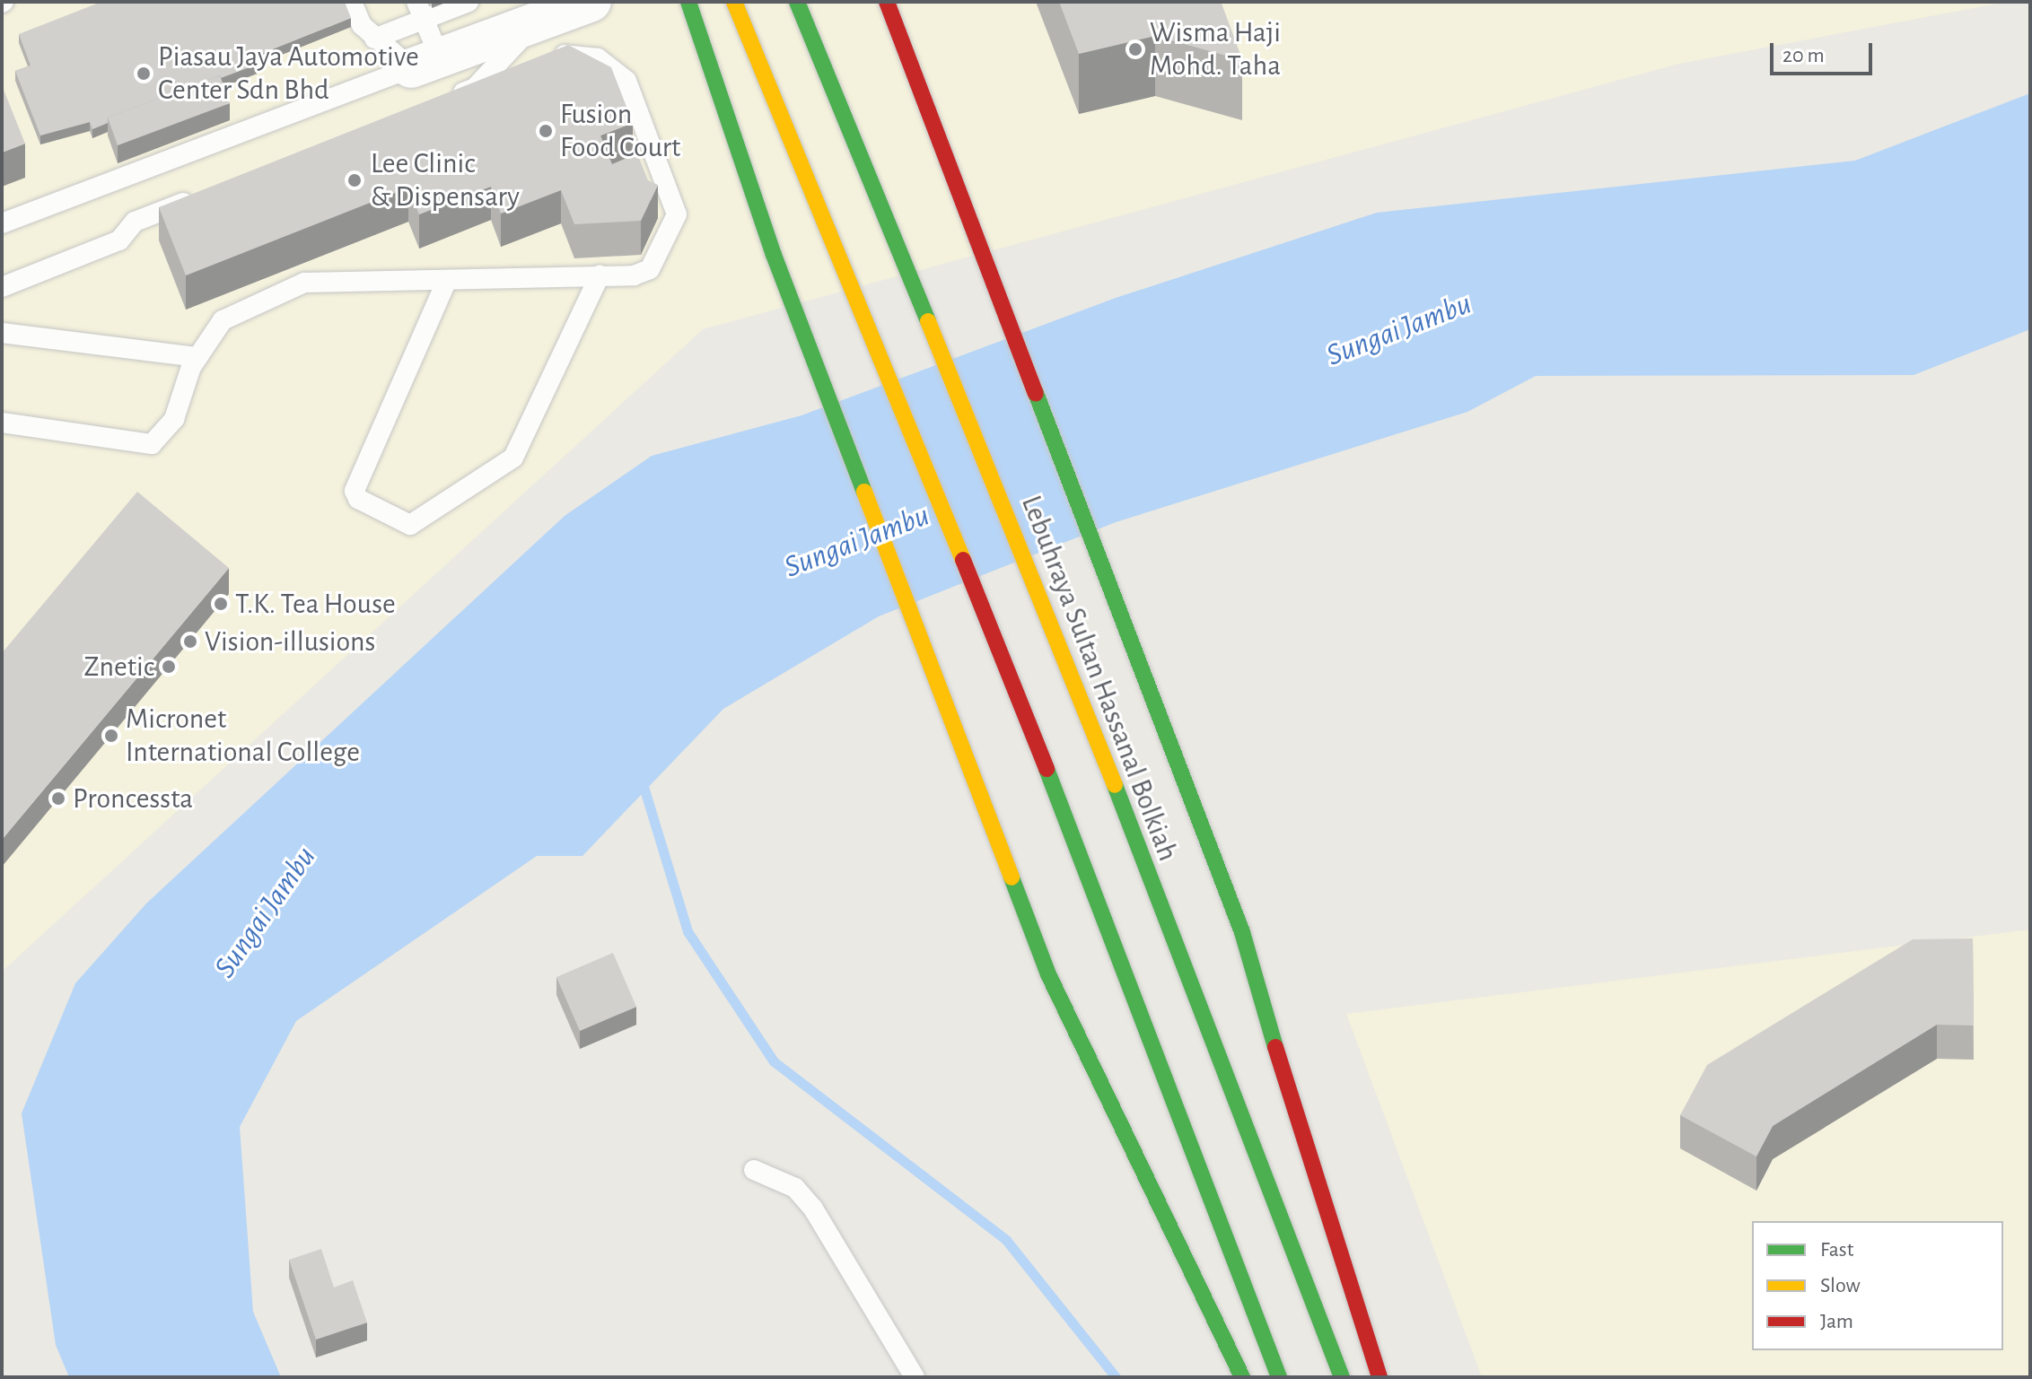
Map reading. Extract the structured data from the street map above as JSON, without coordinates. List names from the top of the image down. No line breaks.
{"streets":{"highway":["Lebuhraya Sultan Hassanal Bolkiah"]},"water":["Sungai Jambu"],"places":["Wisma Haji Mohd. Taha","Piasau Jaya Automotive Center Sdn Bhd","Fusion Food Court","Lee Clinic & Dispensary","T.K. Tea House","Vision-illusions","Znetic","Micronet International College","Proncessta"],"legend":["Fast","Slow","Jam"],"scale_bar":"20 m"}
